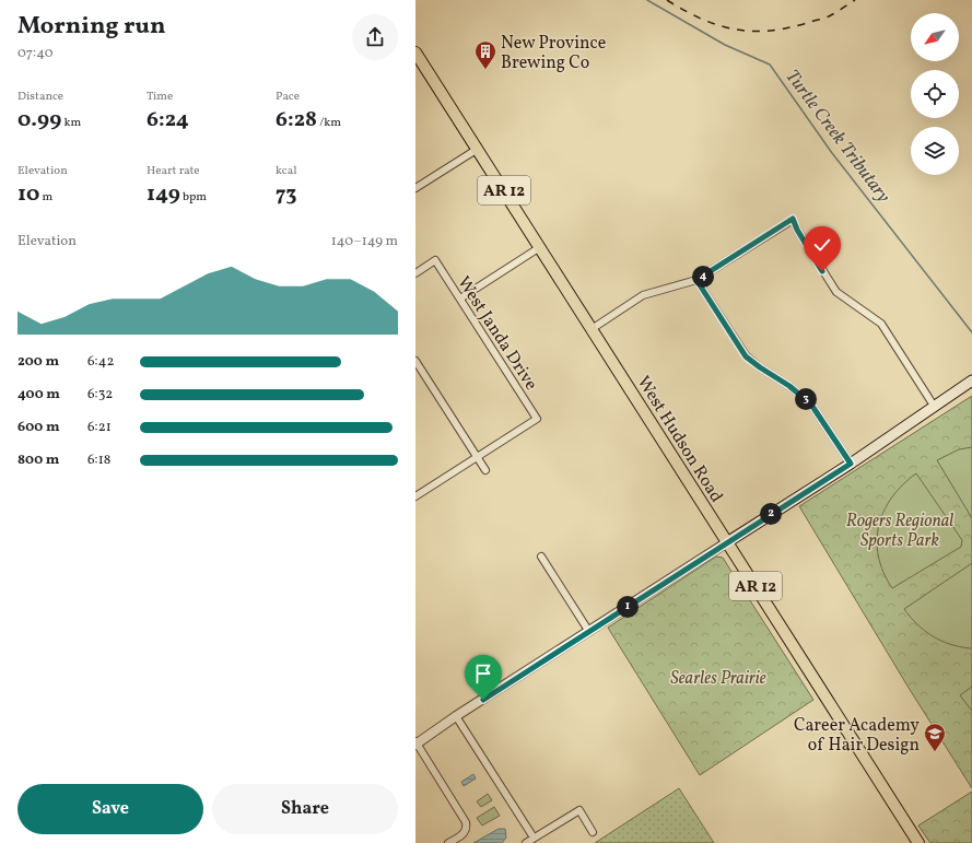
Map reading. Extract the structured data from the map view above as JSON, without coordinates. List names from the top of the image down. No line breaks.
{"streets":{"highway":["AR 12","West Hudson Road"],"street":["West Janda Drive"]},"water":["Turtle Creek Tributary"],"parks":["Rogers Regional Sports Park","Searles Prairie"],"places":{"building":["New Province Brewing Co"],"school or university":["Career Academy of Hair Design"]},"north":"bottom left","page":{"heading":["Morning run","07:40"],"stats":[["Distance","0.99 km"],["Time","6:24"],["Pace","6:28 /km"],["Elevation","10 m"],["Heart rate","149 bpm"],["kcal","73"]],"chart":["Elevation","140–149 m"],"pins":["4","3","2","1"],"list":[{"name":"200 m","note":"6:42"},{"name":"400 m","note":"6:32"},{"name":"600 m","note":"6:21"},{"name":"800 m","note":"6:18"}],"buttons":["Save","Share"]}}
